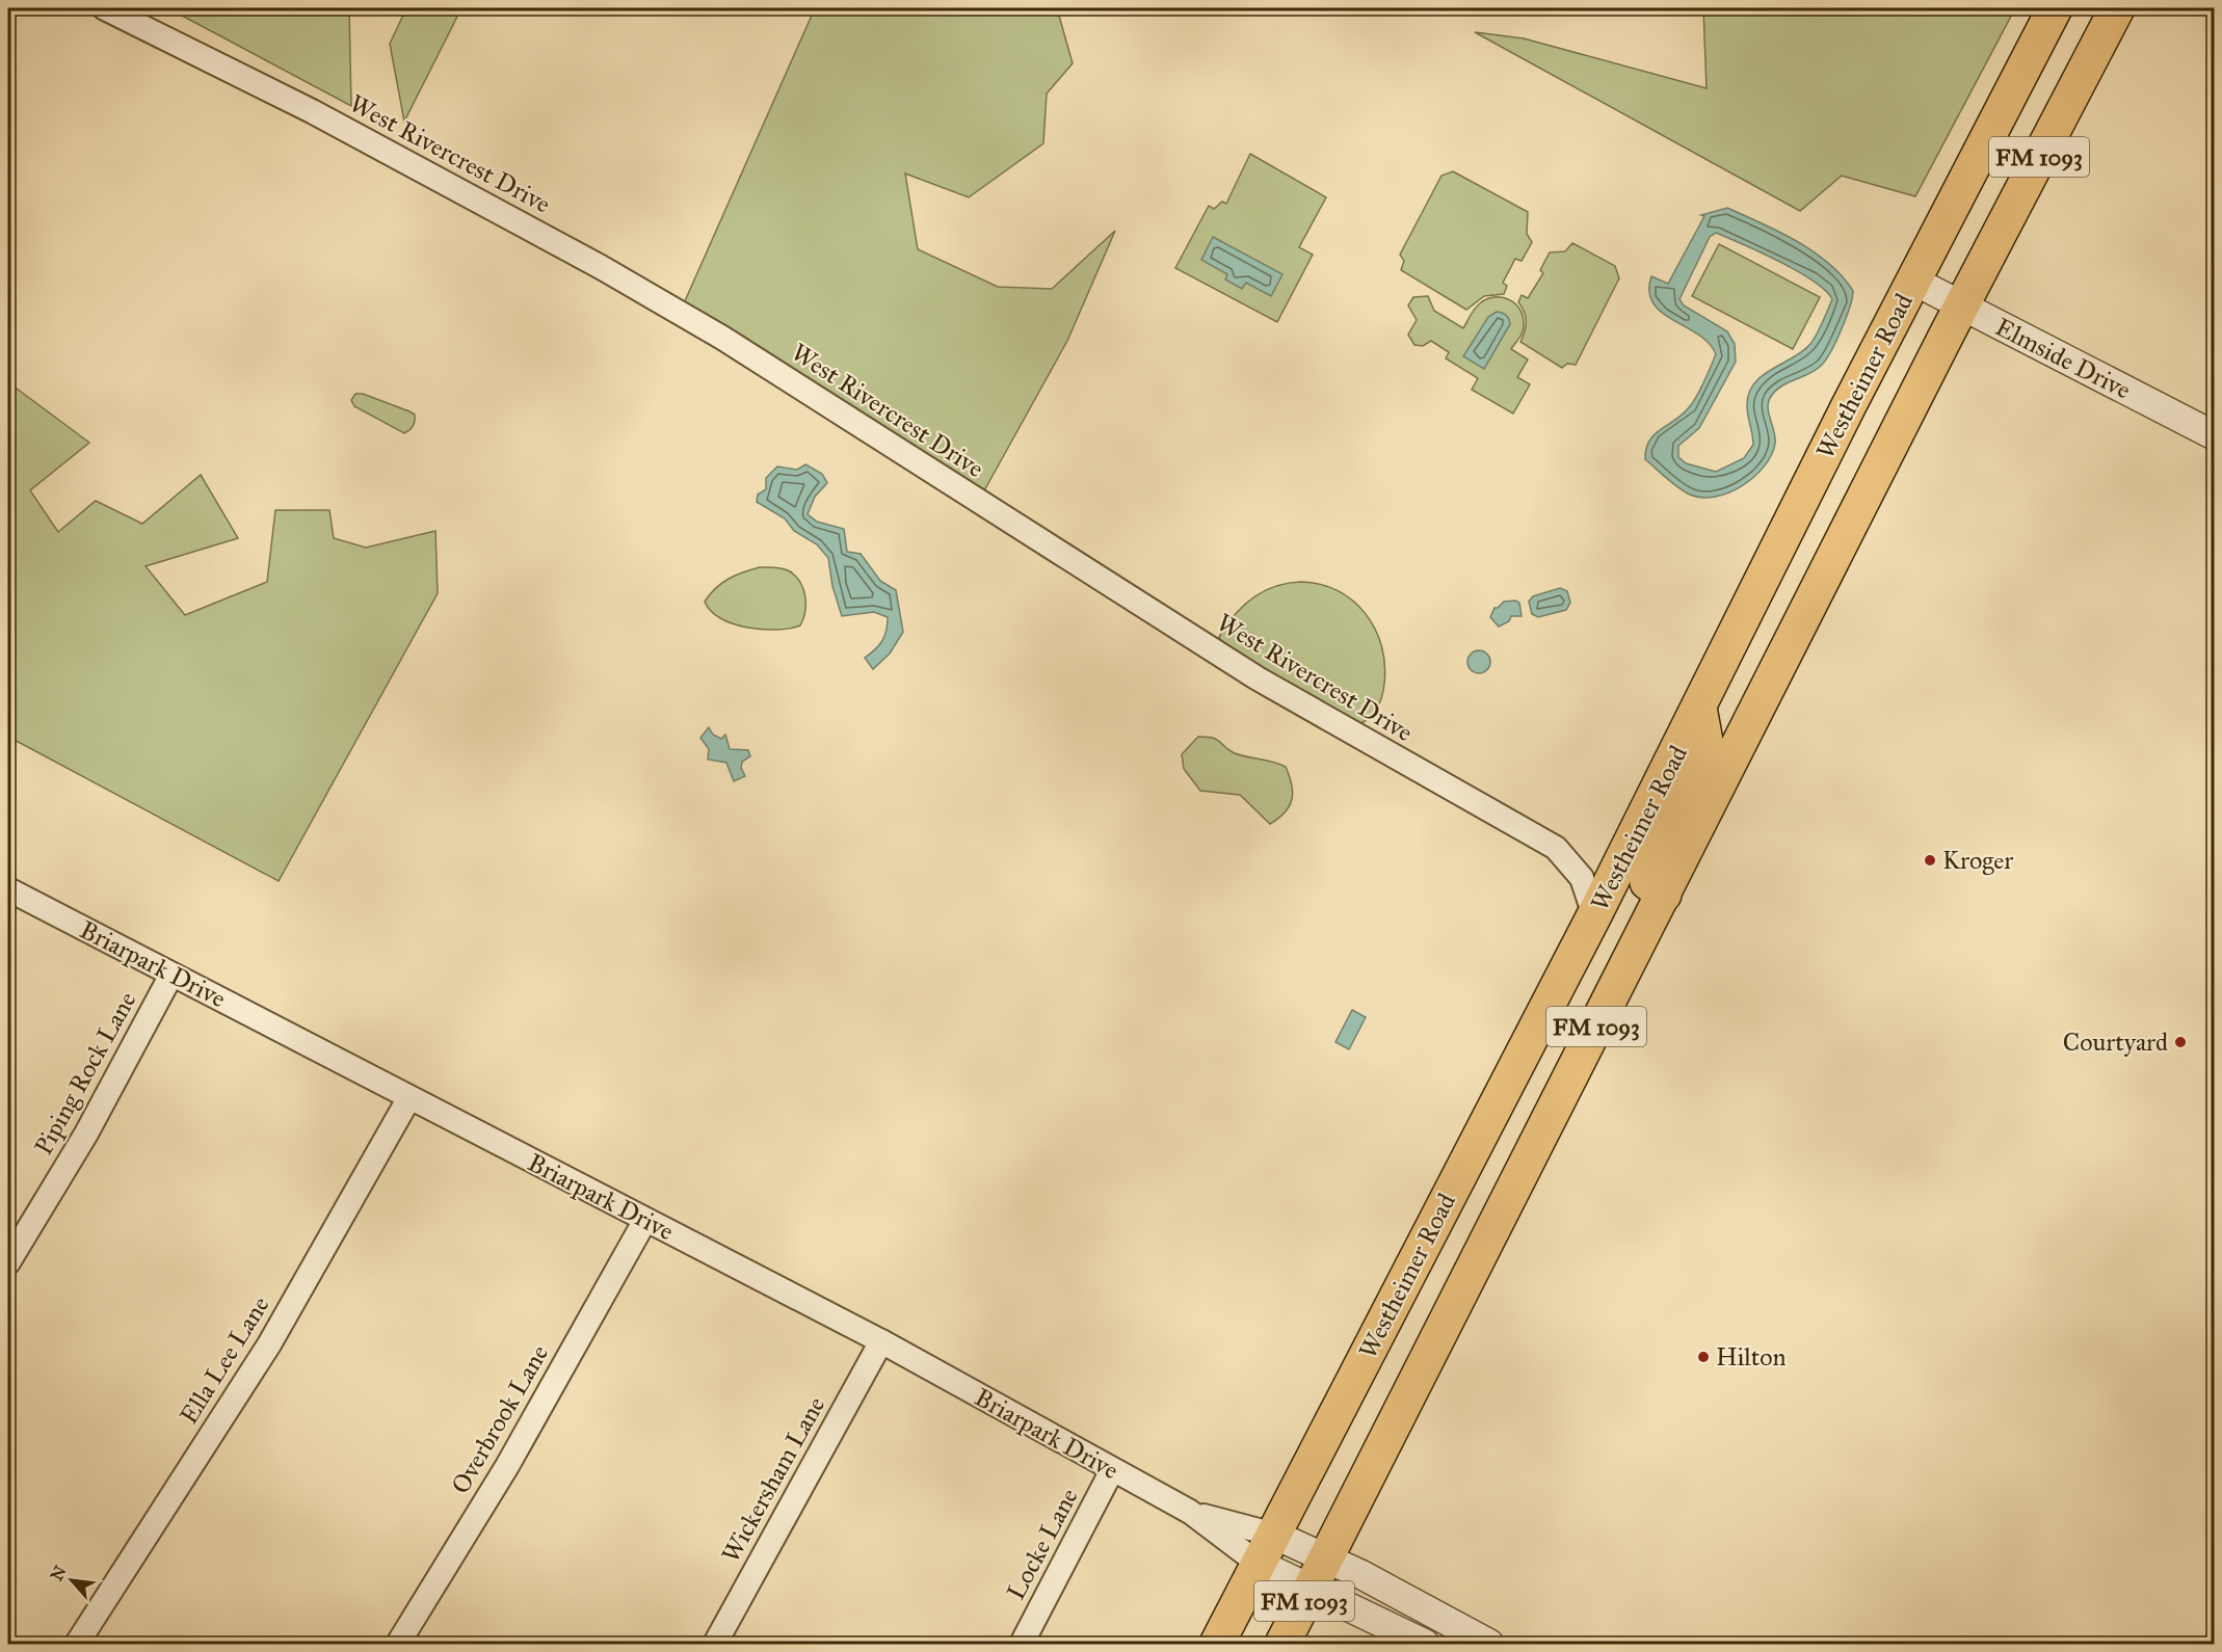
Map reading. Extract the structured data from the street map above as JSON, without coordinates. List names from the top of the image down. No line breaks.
{"streets":{"main road":["FM 1093","Westheimer Road"],"street":["West Rivercrest Drive","Elmside Drive","Briarpark Drive","Piping Rock Lane","Ella Lee Lane","Overbrook Lane","Wickersham Lane","Locke Lane"]},"crossings":[["West Rivercrest Drive","Westheimer Road"],["Elmside Drive","Westheimer Road"],["Westheimer Road","Briarpark Drive"],["Briarpark Drive","Piping Rock Lane"],["Briarpark Drive","Ella Lee Lane"],["Briarpark Drive","Overbrook Lane"],["Briarpark Drive","Wickersham Lane"],["Briarpark Drive","Locke Lane"]],"places":["Kroger","Courtyard","Hilton"],"north":"top left"}
